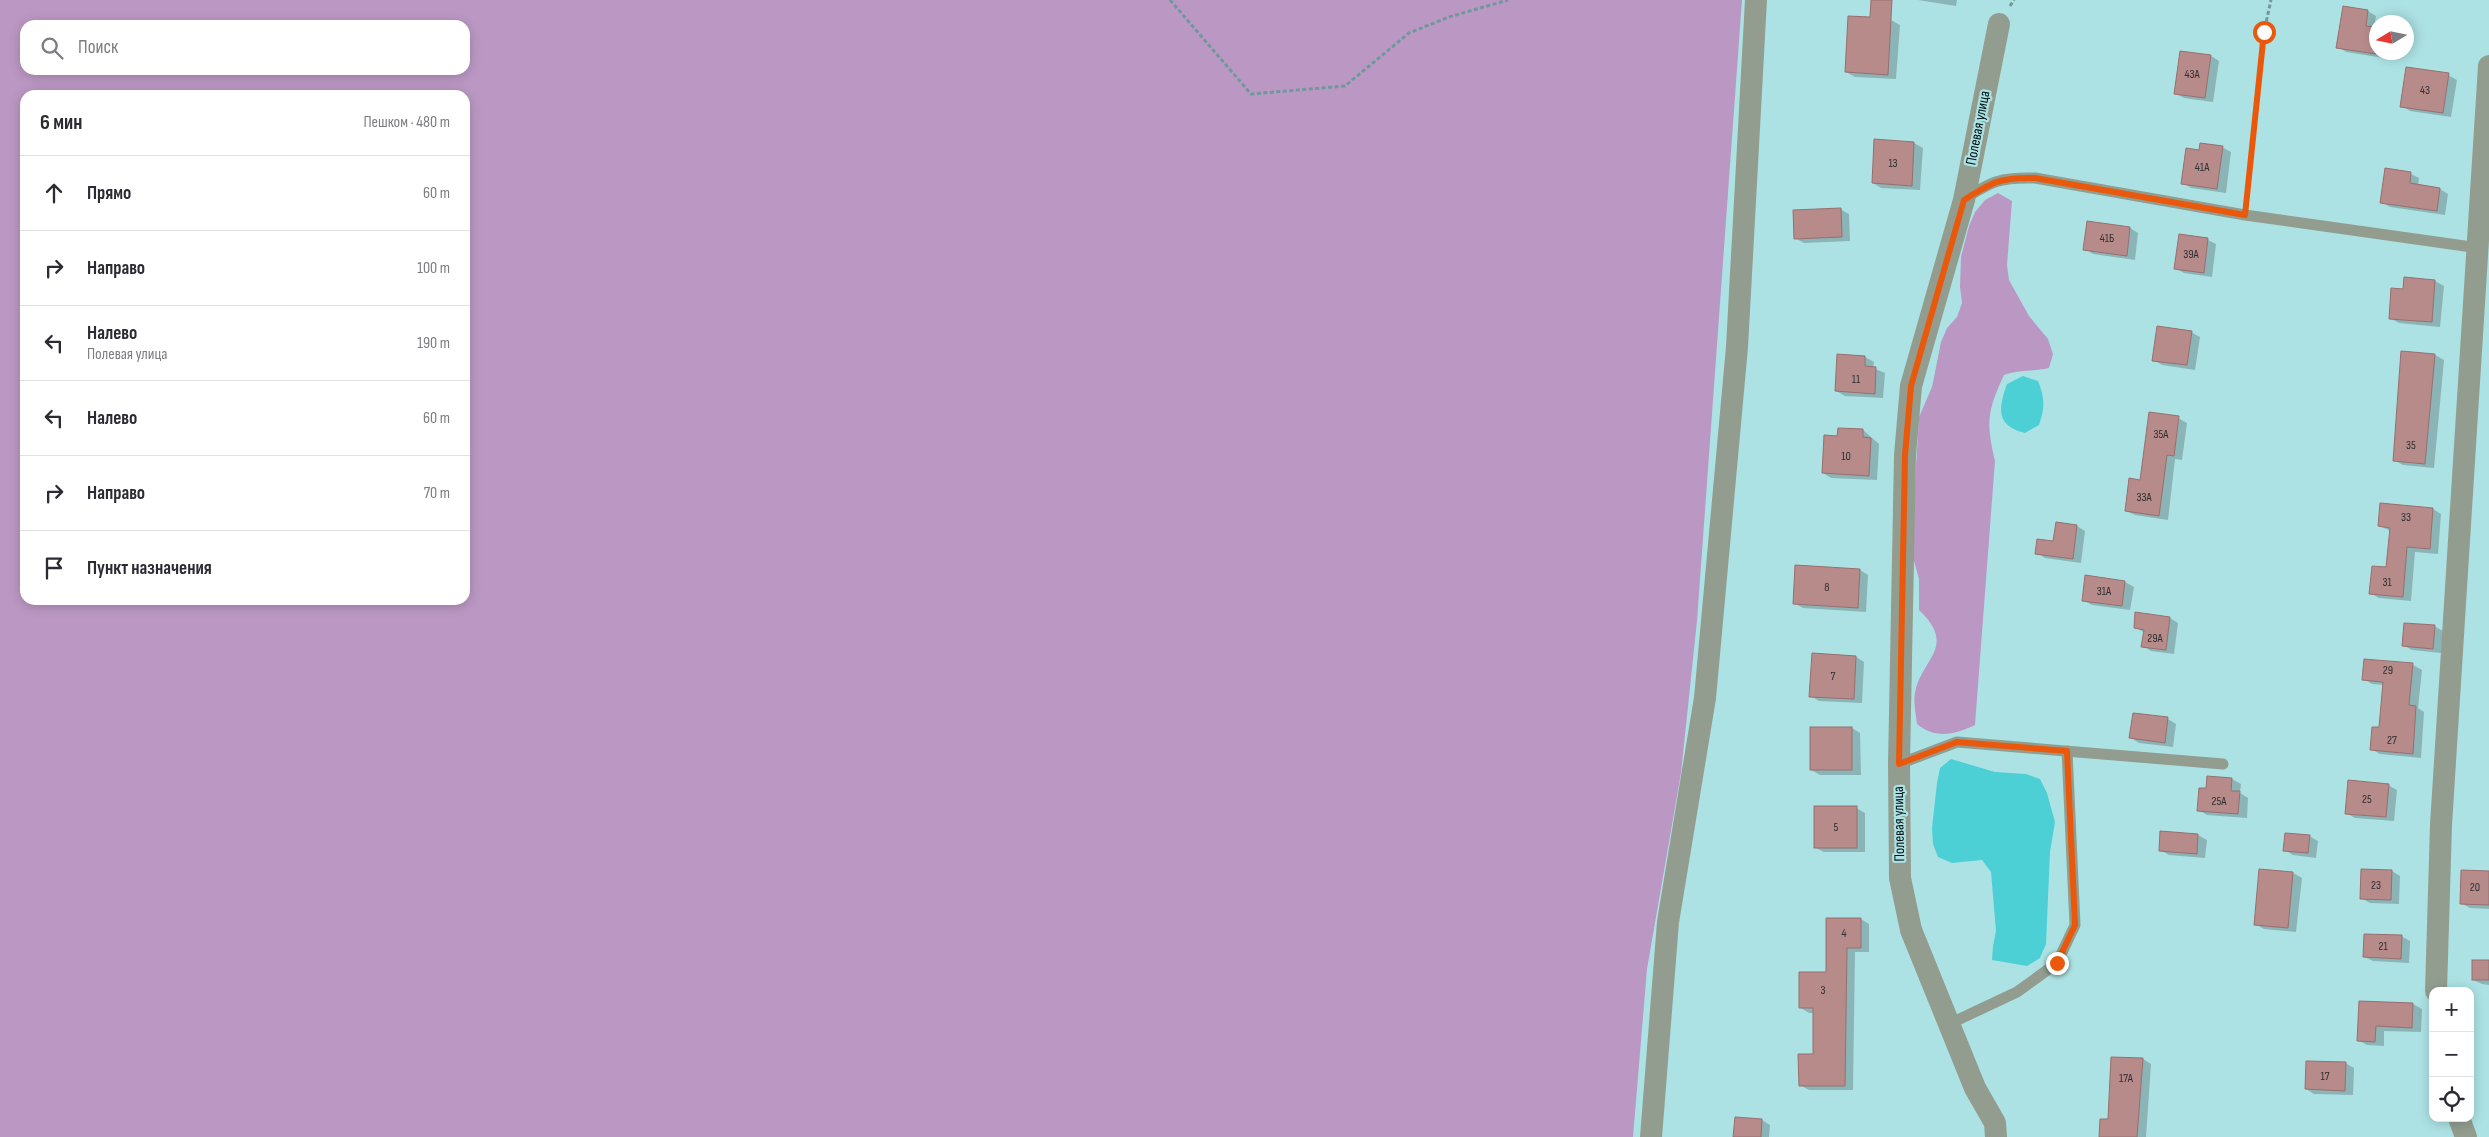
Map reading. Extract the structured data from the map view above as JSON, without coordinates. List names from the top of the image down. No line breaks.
{"streets":{"street":["Полевая улица"]},"house_numbers":["43А","43","13","41А","41Б","39А","11","35А","35","10","33А","33","31","8","31А","29А","29","7","27","25","25А","5","23","20","4","21","3","17","17А"],"north":"left","page":{"search":"Поиск","heading":["6 мин","Пешком · 480 m"],"list":[["Прямо","60 m"],["Направо","100 m"],["Налево","Полевая улица","190 m"],["Налево","60 m"],["Направо","70 m"],"Пункт назначения"],"map_buttons":["+","−"]}}
